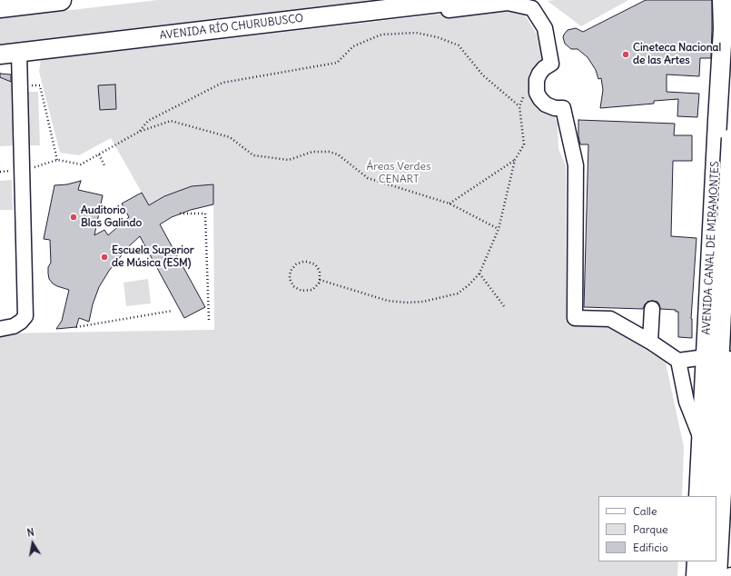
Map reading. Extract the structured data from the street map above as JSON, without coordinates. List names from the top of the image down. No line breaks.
{"streets":{"main road":["AVENIDA RÍO CHURUBUSCO","AVENIDA CANAL DE MIRAMONTES"]},"parks":["Áreas Verdes CENART"],"places":["Cineteca Nacional de las Artes","Auditorio Blas Galindo","Escuela Superior de Música (ESM)"],"legend":["Calle","Parque","Edificio"],"north":"top"}
